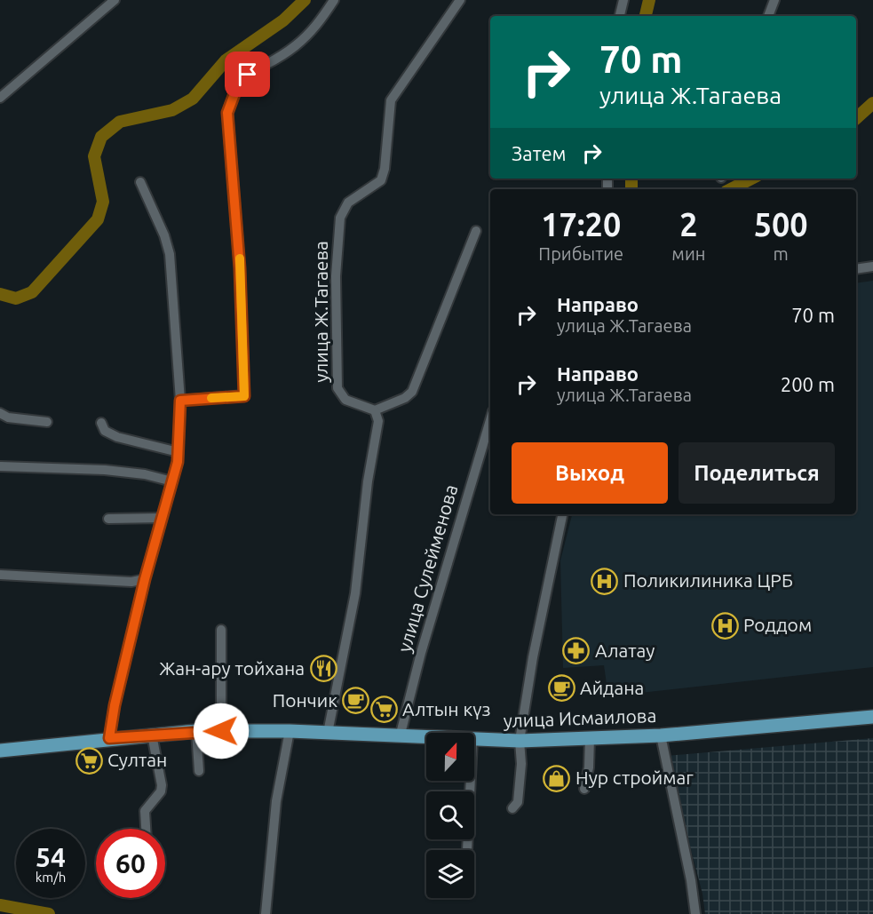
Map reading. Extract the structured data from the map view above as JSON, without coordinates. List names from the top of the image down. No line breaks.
{"streets":{"main road":["улица Исмаилова"],"street":["улица Ж.Тагаева","улица Сулейменова"]},"crossings":[["улица Сулейменова","улица Исмаилова"]],"places":{"hospital":["Поликилиника ЦРБ","Роддом"],"pharmacy":["Алатау"],"restaurant":["Жан-ару тойхана"],"cafe":["Айдана","Пончик"],"supermarket":["Алтын күз","Султан"],"shop":["Нур строймаг"]},"north":"top","page":{"turn":["70 m","улица Ж.Тагаева"],"then":"Затем","eta":["17:20","Прибытие","2","мин","500","m"],"list":[{"name":"Направо","note":"улица Ж.Тагаева","value":"70 m"},{"name":"Направо","note":"улица Ж.Тагаева","value":"200 m"}],"buttons":["Выход","Поделиться"],"speed":"54 km/h","limit":"60"}}
